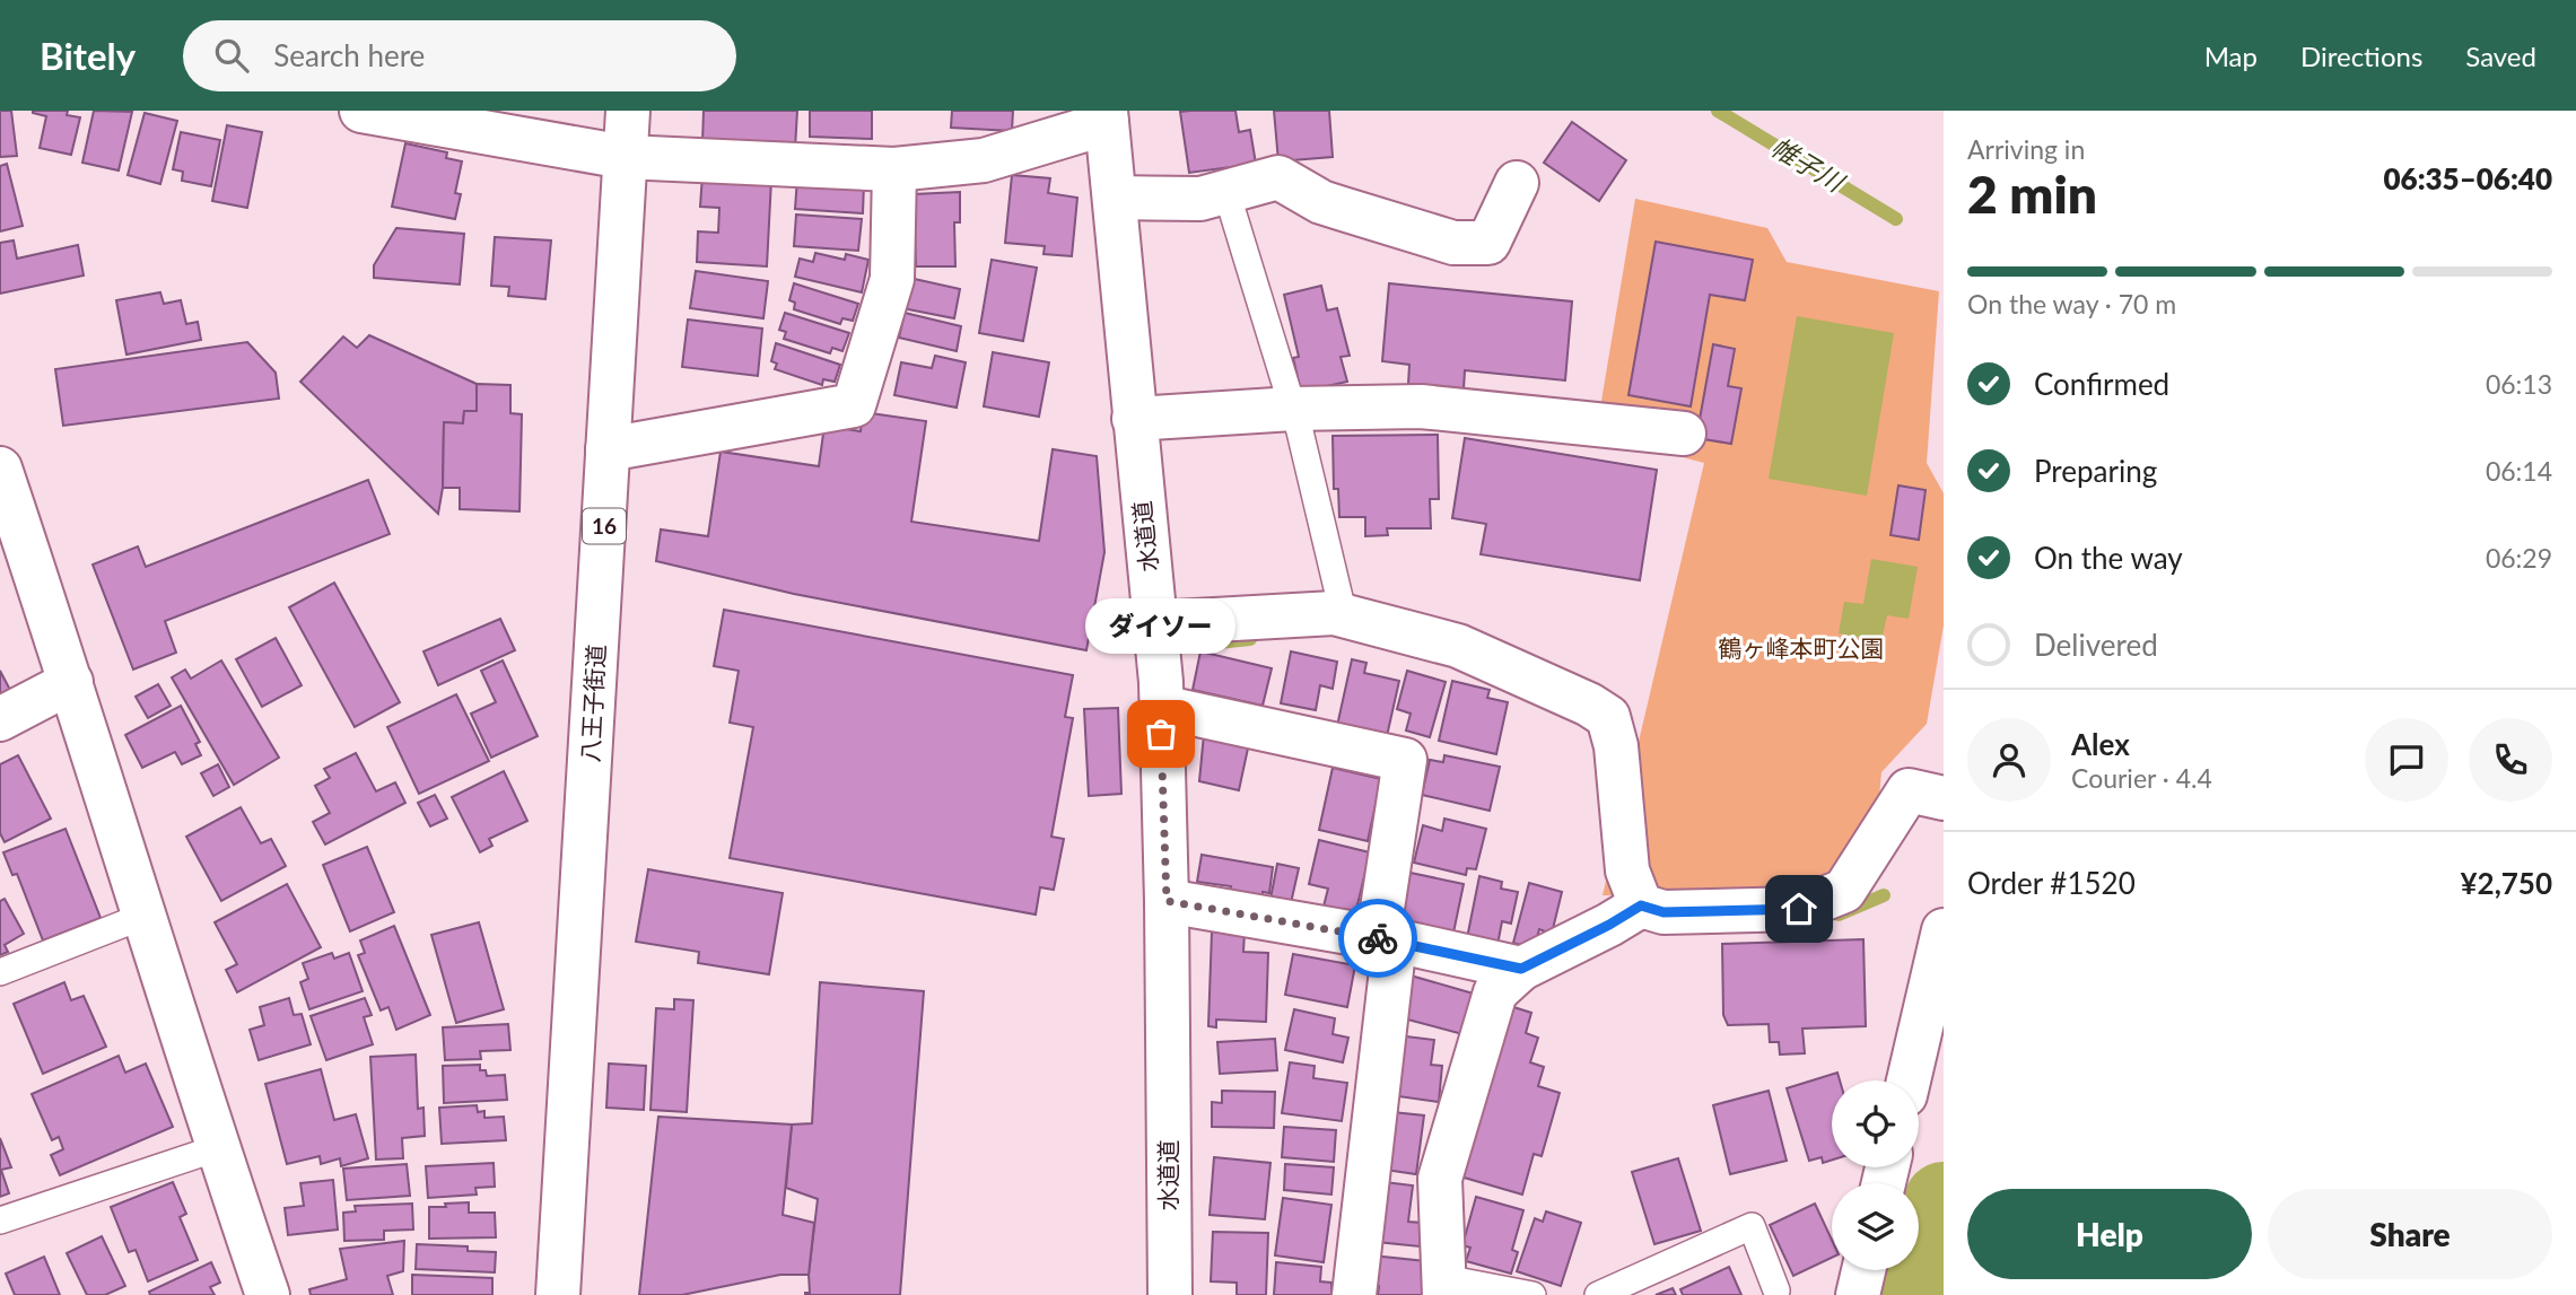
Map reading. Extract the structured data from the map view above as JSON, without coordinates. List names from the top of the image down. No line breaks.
{"streets":{"main road":["16","水道道","八王子街道"]},"water":["帷子川"],"parks":["鶴ヶ峰本町公園"],"places":["ダイソー"],"page":{"header":"Bitely","search":"Search here","nav":["Map","Directions","Saved"],"heading":["2 min","Arriving in","06:35–06:40"],"panel":["Alex","Courier · 4.4","Order #1520","¥2,750"],"bar":"On the way · 70 m","list":[["Confirmed","06:13"],["Preparing","06:14"],["On the way","06:29"],"Delivered"],"bubble":"ダイソー","buttons":["Help","Share"]}}
